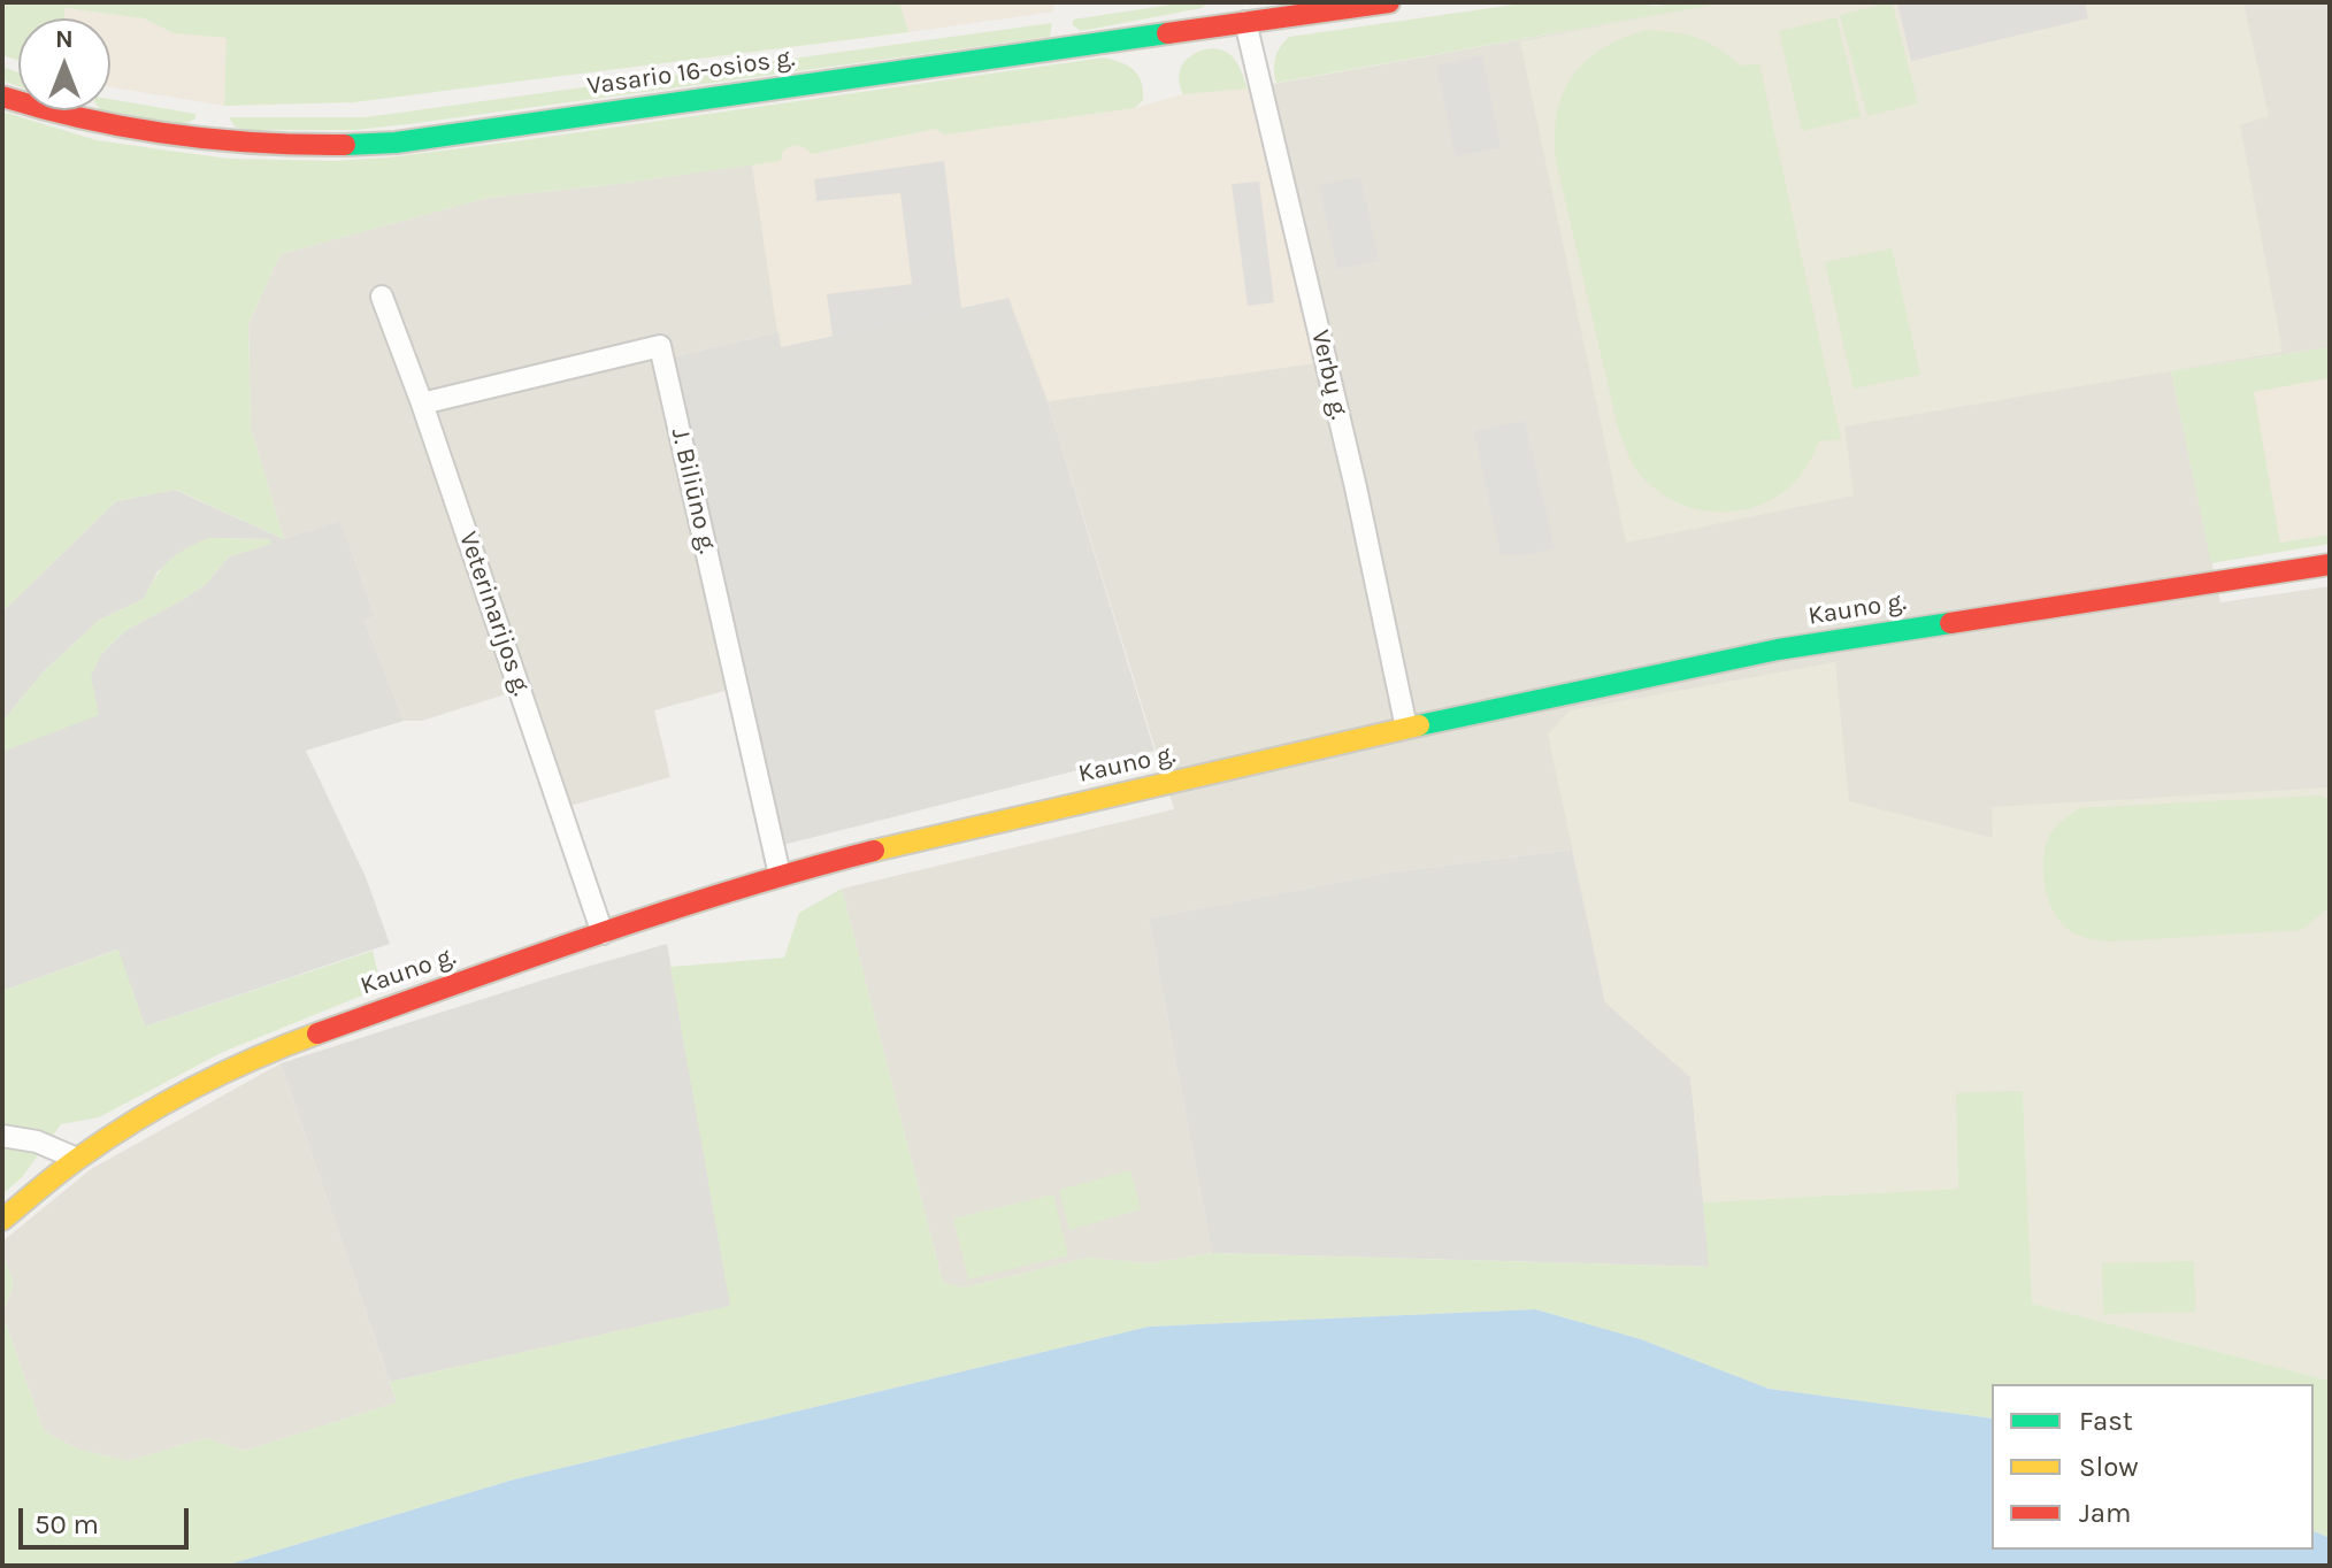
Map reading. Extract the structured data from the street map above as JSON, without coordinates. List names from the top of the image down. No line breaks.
{"streets":{"main road":["Vasario 16-osios g.","Kauno g."],"street":["Verbų g.","J. Biliūno g.","Veterinarijos g."]},"crossings":[["Vasario 16-osios g.","Verbų g."],["Verbų g.","Kauno g."],["J. Biliūno g.","Kauno g."],["J. Biliūno g.","Veterinarijos g."],["Kauno g.","Veterinarijos g."]],"legend":["Fast","Slow","Jam"],"scale_bar":"50 m","north":"top"}
